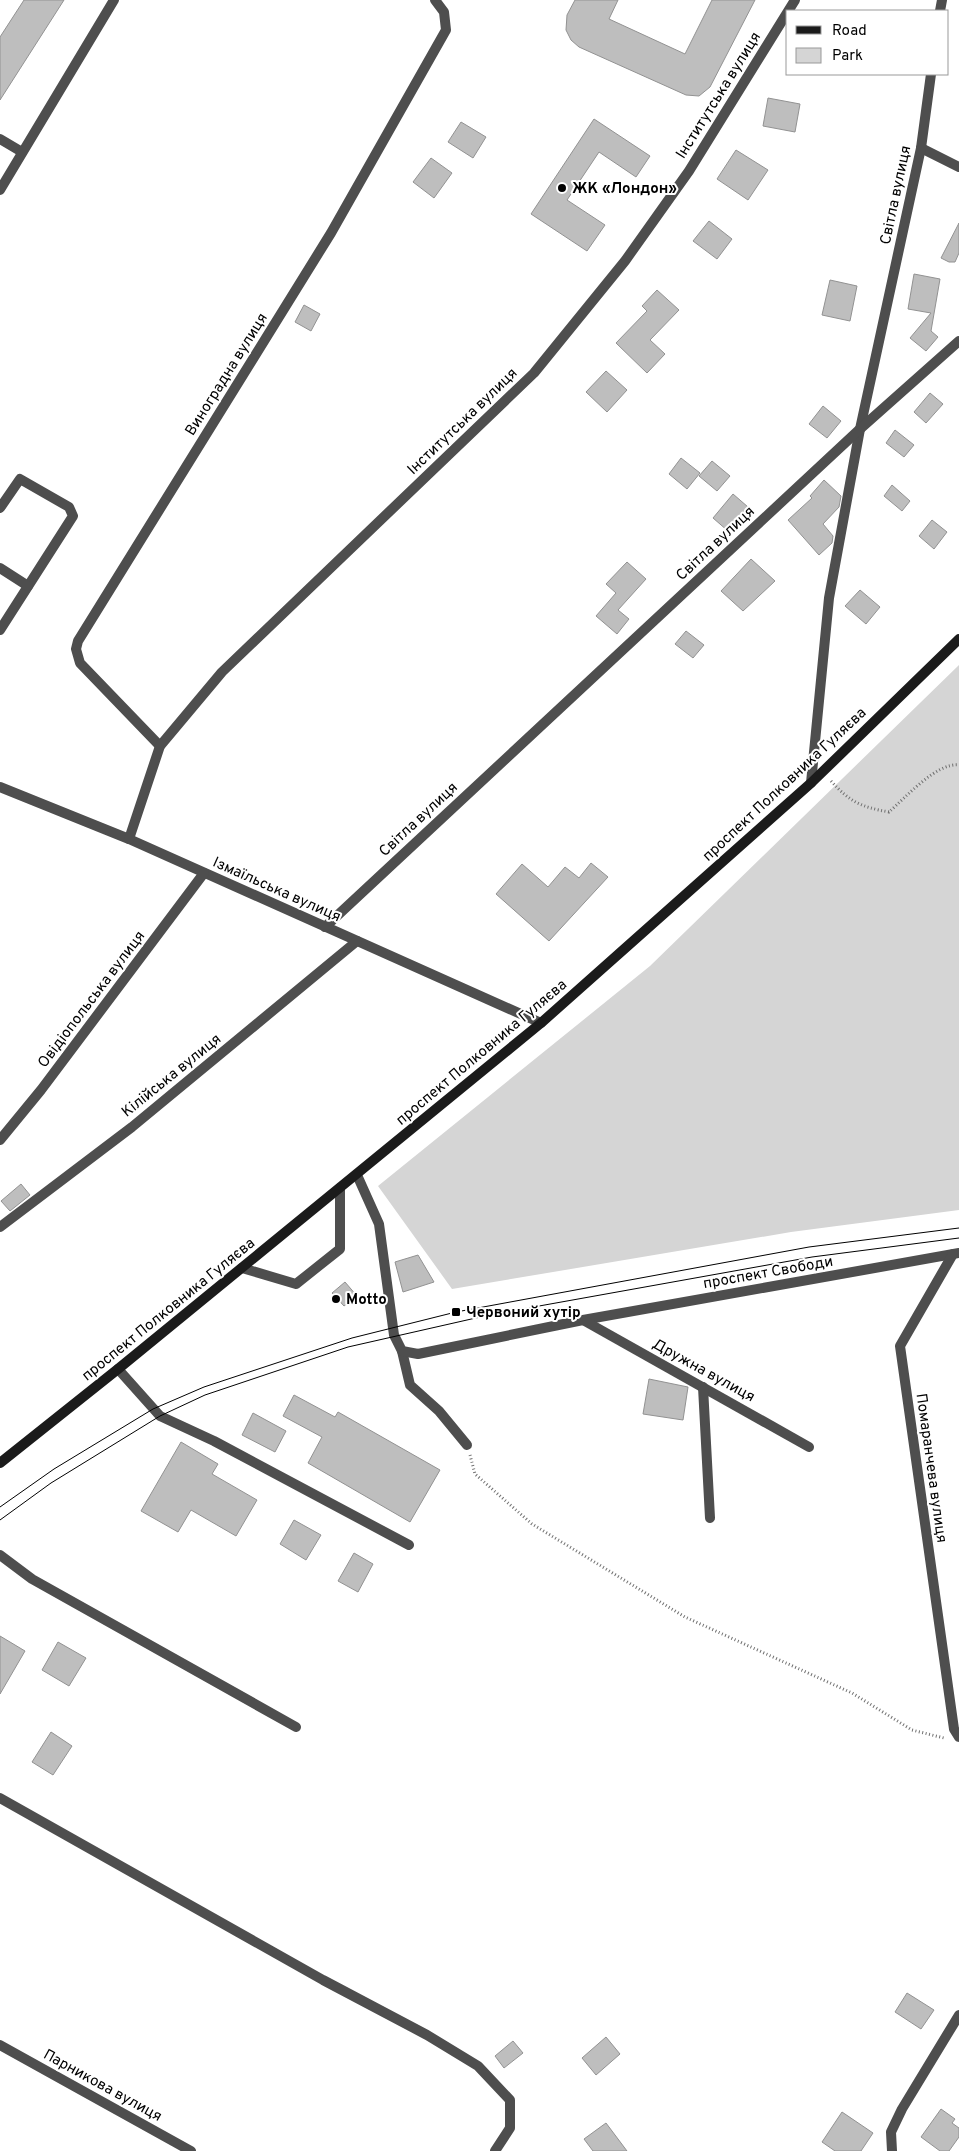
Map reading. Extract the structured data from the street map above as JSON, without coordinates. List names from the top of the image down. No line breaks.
{"streets":{"main road":["проспект Полковника Гуляєва"],"street":["Інститутська вулиця","Світла вулиця","Виноградна вулиця","Ізмаїльська вулиця","Овідіопольська вулиця","Кілійська вулиця","проспект Свободи","Дружна вулиця","Помаранчева вулиця","Парникова вулиця"]},"crossings":[["Інститутська вулиця","Виноградна вулиця"],["Інститутська вулиця","Ізмаїльська вулиця"],["Світла вулиця","Ізмаїльська вулиця"],["проспект Полковника Гуляєва","Ізмаїльська вулиця"],["Ізмаїльська вулиця","Овідіопольська вулиця"],["Ізмаїльська вулиця","Кілійська вулиця"],["проспект Свободи","Дружна вулиця"],["проспект Свободи","Помаранчева вулиця"]],"places":{"other":["ЖК «Лондон»","Motto"],"transit":["Червоний хутір"]},"legend":["Road","Park"]}
